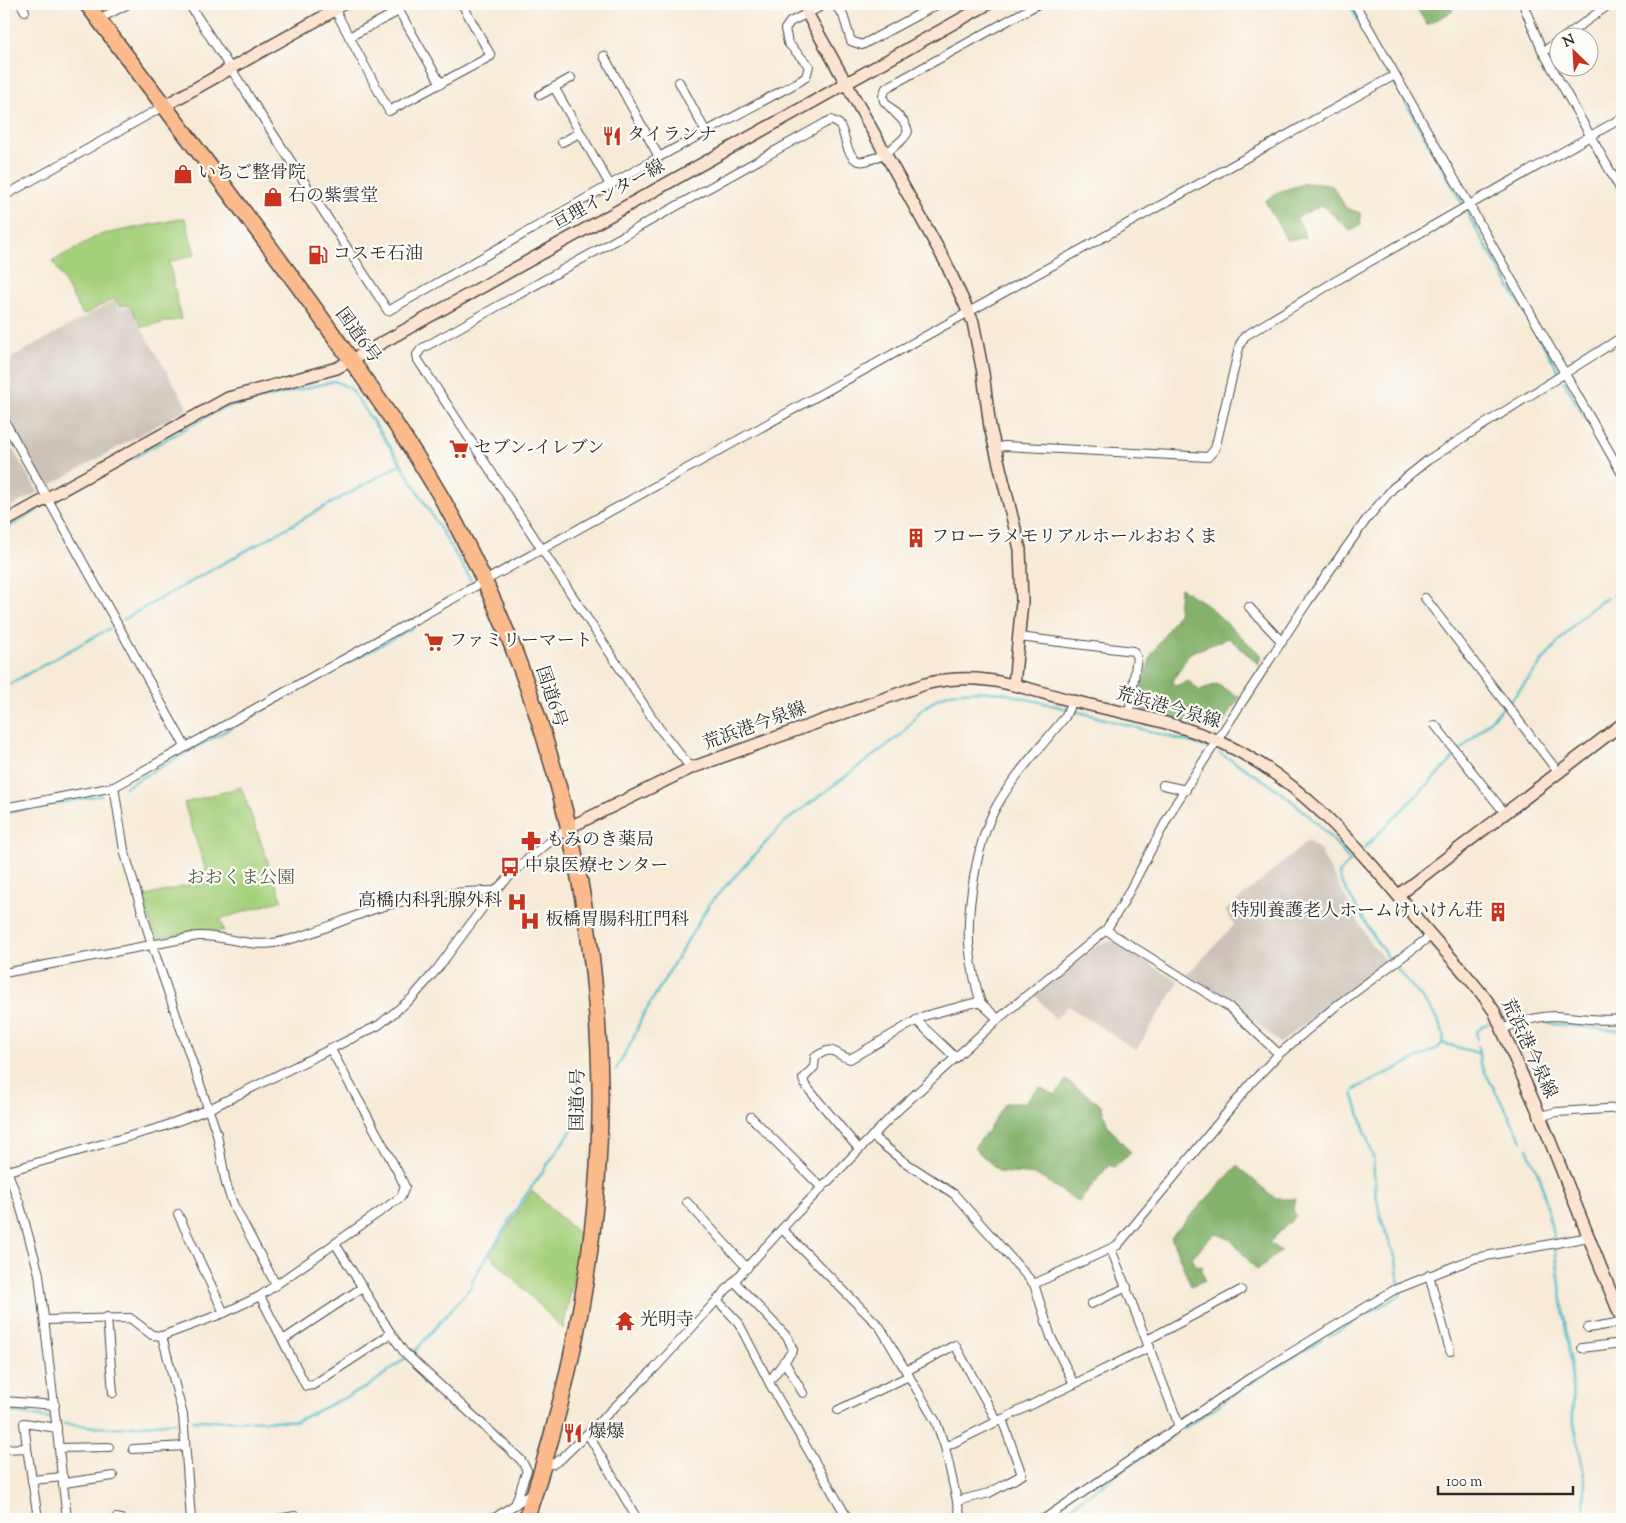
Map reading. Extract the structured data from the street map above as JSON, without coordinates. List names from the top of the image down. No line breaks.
{"streets":{"highway":["国道6号"],"main road":["亘理インター線","荒浜港今泉線"]},"crossings":[["亘理インター線","国道6号"],["国道6号","荒浜港今泉線"]],"parks":["おおくま公園"],"places":{"restaurant":["タイランナ","爆爆"],"shop":["いちご整骨院","石の紫雲堂"],"fuel station":["コスモ石油"],"supermarket":["セブン-イレブン","ファミリーマート"],"building":["フローラメモリアルホールおおくま","特別養護老人ホームけいけん荘"],"pharmacy":["もみのき薬局"],"bus stop":["中泉医療センター"],"hospital":["高橋内科乳腺外科","板橋胃腸科肛門科"],"temple":["光明寺"]},"scale_bar":"100 m","north":"top left"}
